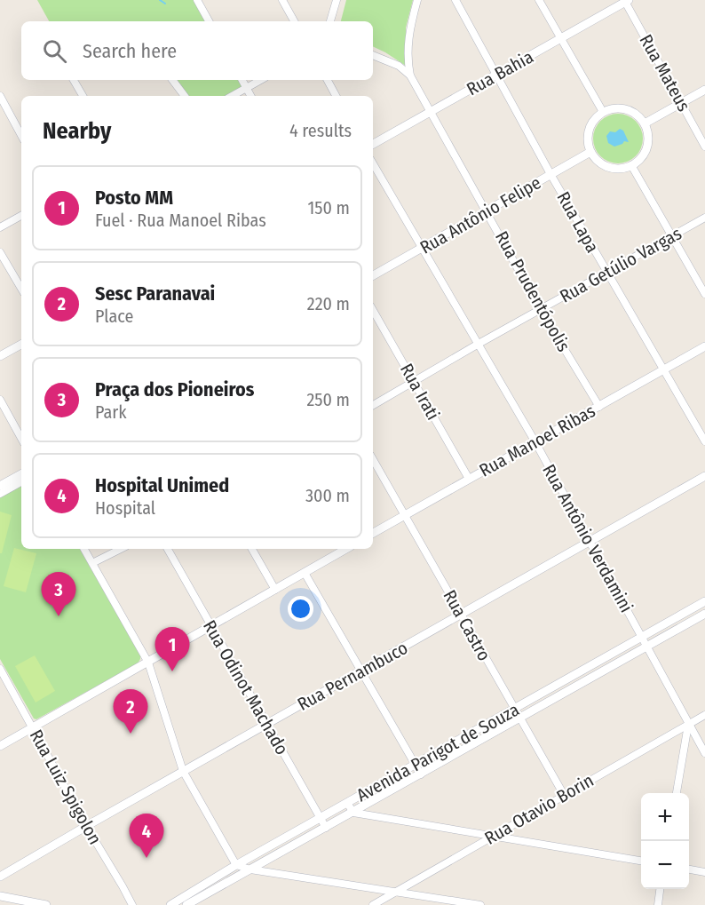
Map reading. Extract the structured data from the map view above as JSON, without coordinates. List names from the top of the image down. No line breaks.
{"streets":{"street":["Rua Bahia","Rua Mateus","Rua Antônio Felipe","Rua Lapa","Rua Getúlio Vargas","Rua Prudentópolis","Rua Irati","Rua Manoel Ribas","Rua Antônio Verdamini","Rua Castro","Rua Pernambuco","Rua Odinot Machado","Avenida Parigot de Souza","Rua Luiz Spigolon","Rua Otavio Borin"]},"crossings":[["Rua Bahia","Rua Mateus"],["Rua Bahia","Rua Lapa"],["Rua Bahia","Rua Prudentópolis"],["Rua Antônio Felipe","Rua Lapa"],["Rua Antônio Felipe","Rua Prudentópolis"],["Rua Antônio Felipe","Rua Antônio Verdamini"],["Rua Lapa","Rua Getúlio Vargas"],["Rua Lapa","Rua Manoel Ribas"],["Rua Getúlio Vargas","Rua Prudentópolis"],["Rua Getúlio Vargas","Rua Irati"],["Rua Getúlio Vargas","Rua Antônio Verdamini"],["Rua Prudentópolis","Rua Manoel Ribas"],["Rua Irati","Rua Manoel Ribas"],["Rua Manoel Ribas","Rua Antônio Verdamini"],["Rua Manoel Ribas","Rua Castro"],["Rua Antônio Verdamini","Rua Pernambuco"],["Rua Antônio Verdamini","Avenida Parigot de Souza"],["Rua Antônio Verdamini","Rua Otavio Borin"],["Rua Castro","Rua Pernambuco"],["Rua Castro","Avenida Parigot de Souza"],["Rua Castro","Rua Otavio Borin"],["Rua Pernambuco","Rua Odinot Machado"],["Rua Pernambuco","Rua Luiz Spigolon"],["Rua Odinot Machado","Avenida Parigot de Souza"]],"page":{"search":"Search here","heading":["Nearby","4 results"],"list":[{"mark":"1","name":"Posto MM","note":"Fuel · Rua Manoel Ribas","value":"150 m"},{"mark":"2","name":"Sesc Paranavai","note":"Place","value":"220 m"},{"mark":"3","name":"Praça dos Pioneiros","note":"Park","value":"250 m"},{"mark":"4","name":"Hospital Unimed","note":"Hospital","value":"300 m"}],"pins":["3","1","2","4"],"map_buttons":["+","−"]}}
